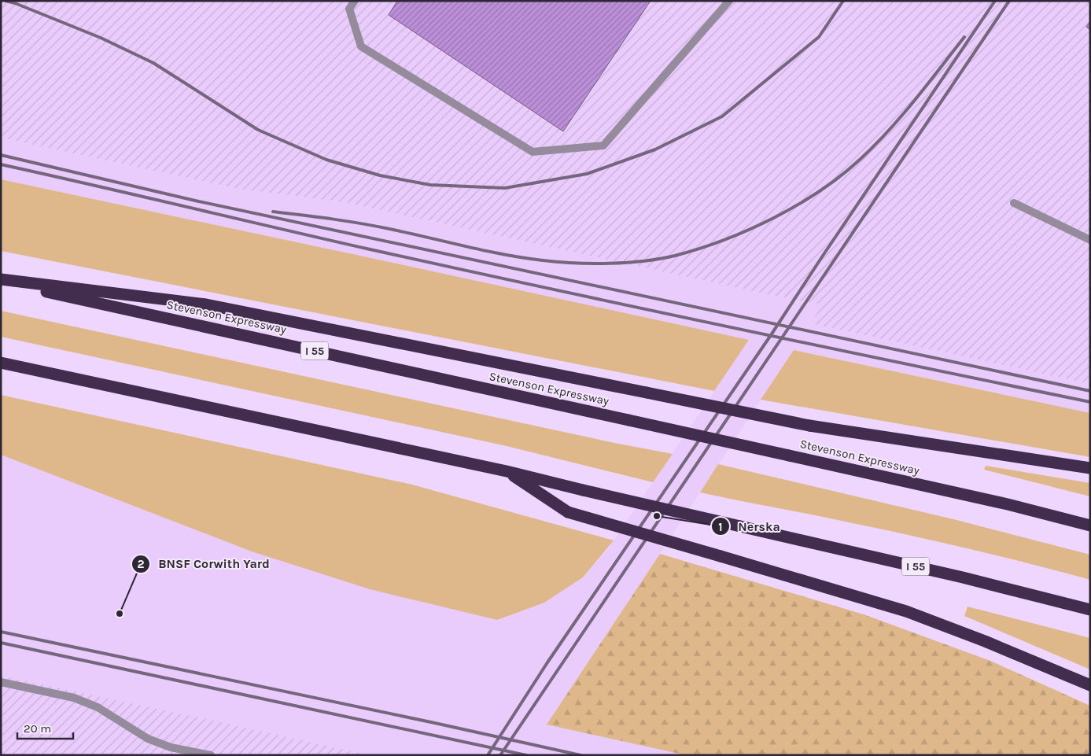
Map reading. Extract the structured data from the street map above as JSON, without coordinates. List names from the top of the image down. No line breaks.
{"streets":{"highway":["Stevenson Expressway","I 55"]},"places":["Nerska","BNSF Corwith Yard"],"scale_bar":"20 m"}
